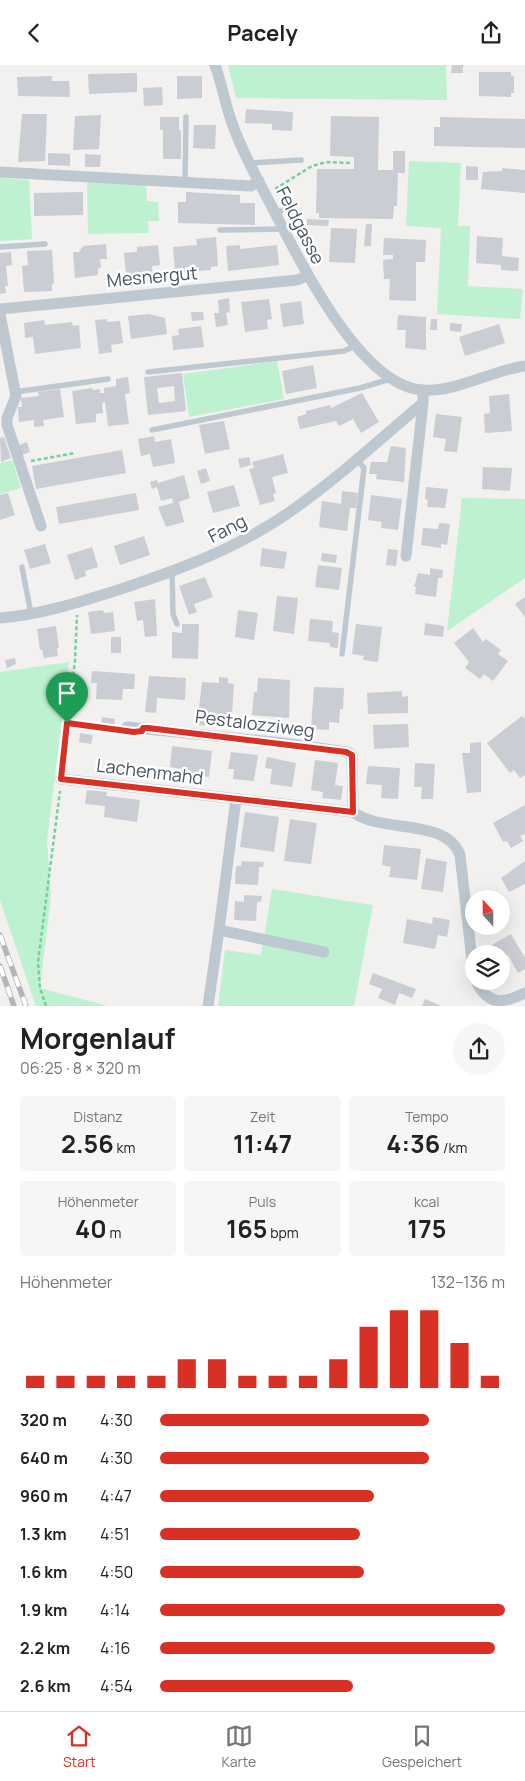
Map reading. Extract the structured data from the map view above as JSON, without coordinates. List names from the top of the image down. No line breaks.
{"streets":{"street":["Feldgasse","Mesnergut","Fang","Pestalozziweg","Lachenmahd"]},"crossings":[["Feldgasse","Mesnergut"],["Pestalozziweg","Lachenmahd"]],"north":"top","page":{"header":"Pacely","heading":["Morgenlauf","06:25 · 8 × 320 m"],"stats":[["Distanz","2.56 km"],["Zeit","11:47"],["Tempo","4:36 /km"],["Höhenmeter","40 m"],["Puls","165 bpm"],["kcal","175"]],"chart":["Höhenmeter","132–136 m"],"list":[{"name":"320 m","note":"4:30"},{"name":"640 m","note":"4:30"},{"name":"960 m","note":"4:47"},{"name":"1.3 km","note":"4:51"},{"name":"1.6 km","note":"4:50"},{"name":"1.9 km","note":"4:14"},{"name":"2.2 km","note":"4:16"},{"name":"2.6 km","note":"4:54"}],"tabs":["Start","Karte","Gespeichert"]}}
